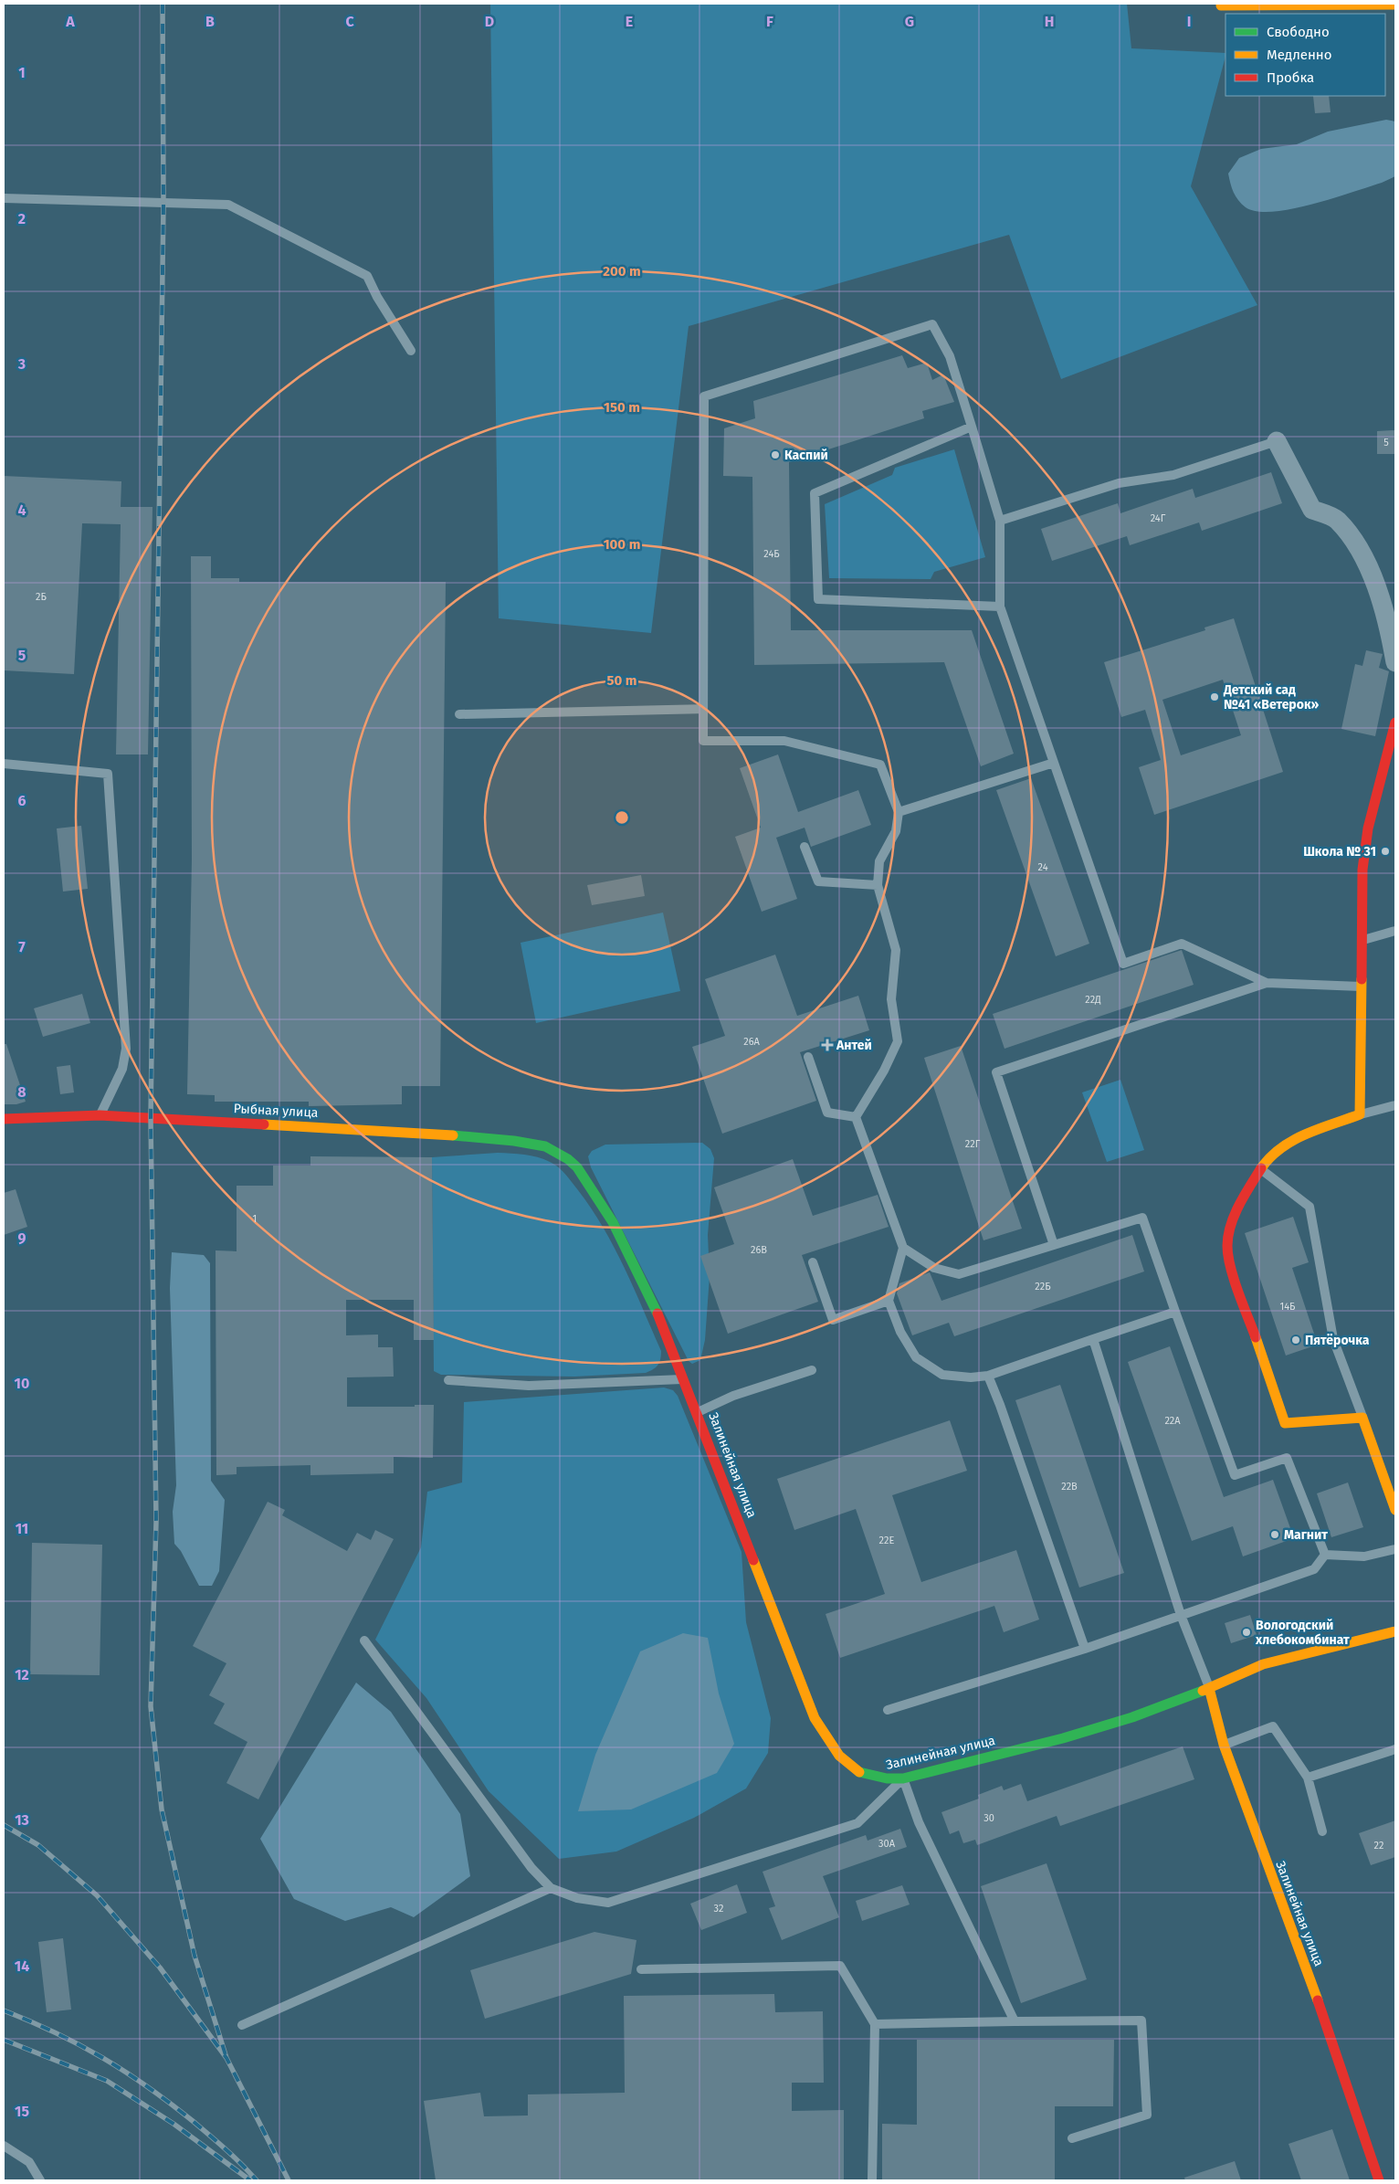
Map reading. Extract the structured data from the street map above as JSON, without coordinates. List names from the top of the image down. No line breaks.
{"streets":{"street":["Рыбная улица","Залинейная улица"]},"crossings":[["Рыбная улица","Залинейная улица"]],"places":{"other":["Каспий","Детский сад №41 «Ветерок»","Школа № 31","Пятёрочка","Магнит","Вологодский хлебокомбинат"],"health":["Антей"]},"house_numbers":["5","24Г","24Б","2Б","24","22Д","26А","22Г","1","26В","22Б","14Б","22А","22В","22Е","30","30А","22","32"],"legend":["Свободно","Медленно","Пробка"],"grid":{"columns":["A","B","C","D","E","F","G","H","I"],"rows":["1","2","3","4","5","6","7","8","9","10","11","12","13","14","15"]},"rings":["200 m","150 m","100 m","50 m"]}
